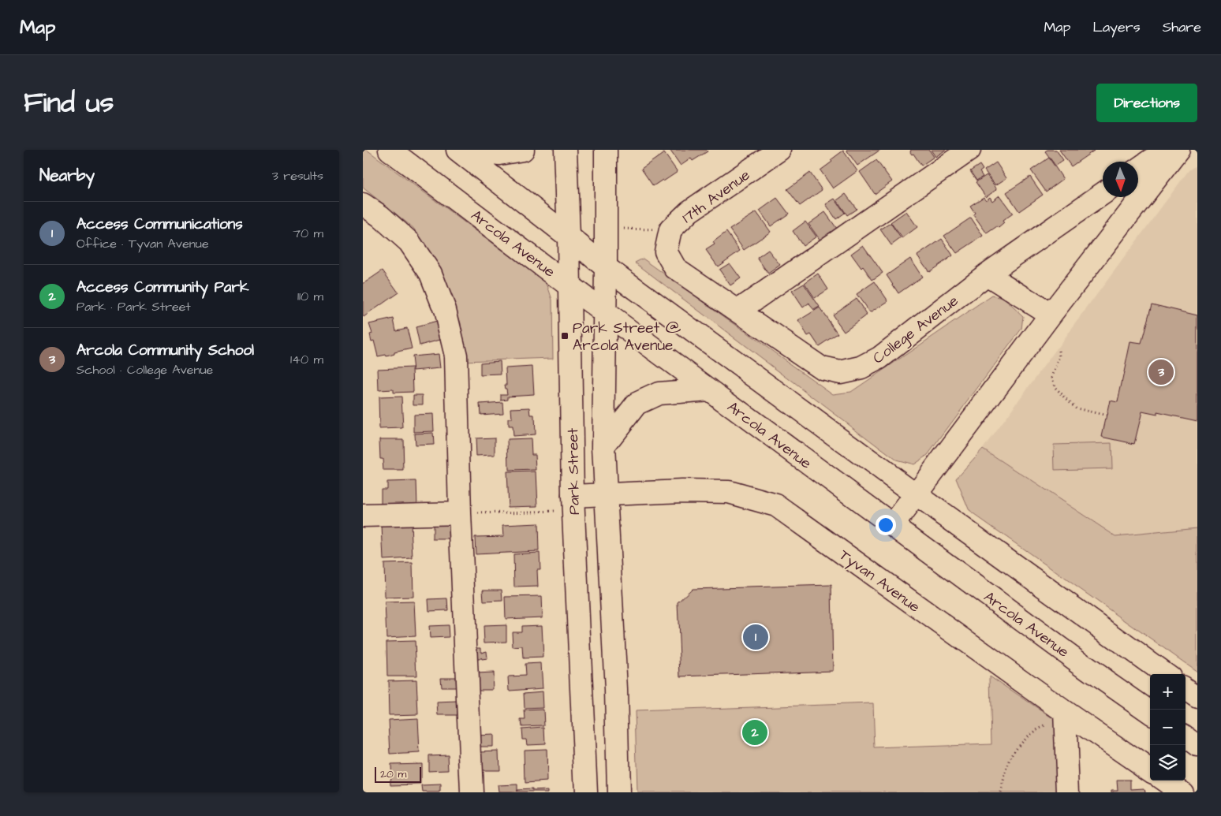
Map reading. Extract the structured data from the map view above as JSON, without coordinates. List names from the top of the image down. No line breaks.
{"streets":{"main road":["17th Avenue","Arcola Avenue","College Avenue","Park Street","Tyvan Avenue"]},"crossings":[["17th Avenue","College Avenue"],["Arcola Avenue","Park Street"],["Park Street","Tyvan Avenue"]],"places":{"transit":["Park Street @ Arcola Avenue"]},"scale_bar":"20 m","north":"bottom","page":{"header":"Map","nav":["Map","Layers","Share"],"title":"Find us","buttons":"Directions","heading":["Nearby","3 results"],"list":[{"mark":"1","name":"Access Communications","note":"Office · Tyvan Avenue","value":"70 m"},{"mark":"2","name":"Access Community Park","note":"Park · Park Street","value":"110 m"},{"mark":"3","name":"Arcola Community School","note":"School · College Avenue","value":"140 m"}],"pins":["3","1","2"],"map_buttons":["+","−"],"scale":"20 m"}}
